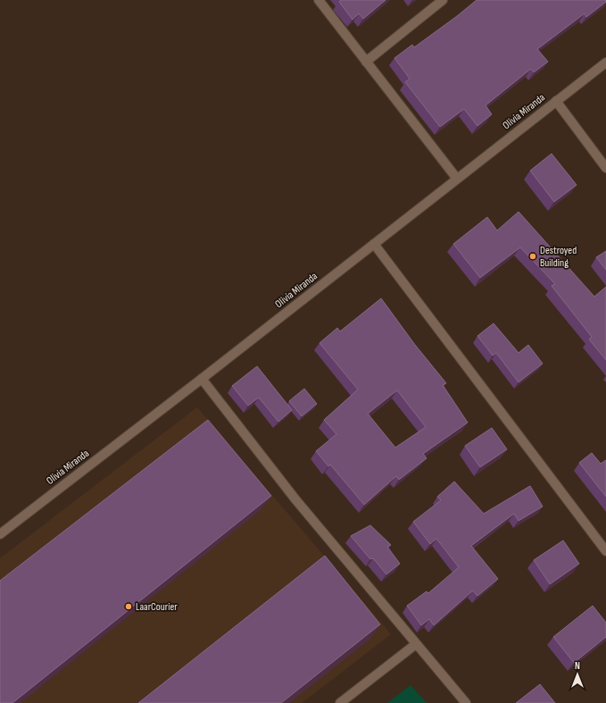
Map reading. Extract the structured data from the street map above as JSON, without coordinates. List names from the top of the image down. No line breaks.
{"streets":{"street":["Olivia Miranda"]},"places":["Destroyed Building","LaarCourier"],"north":"top"}
